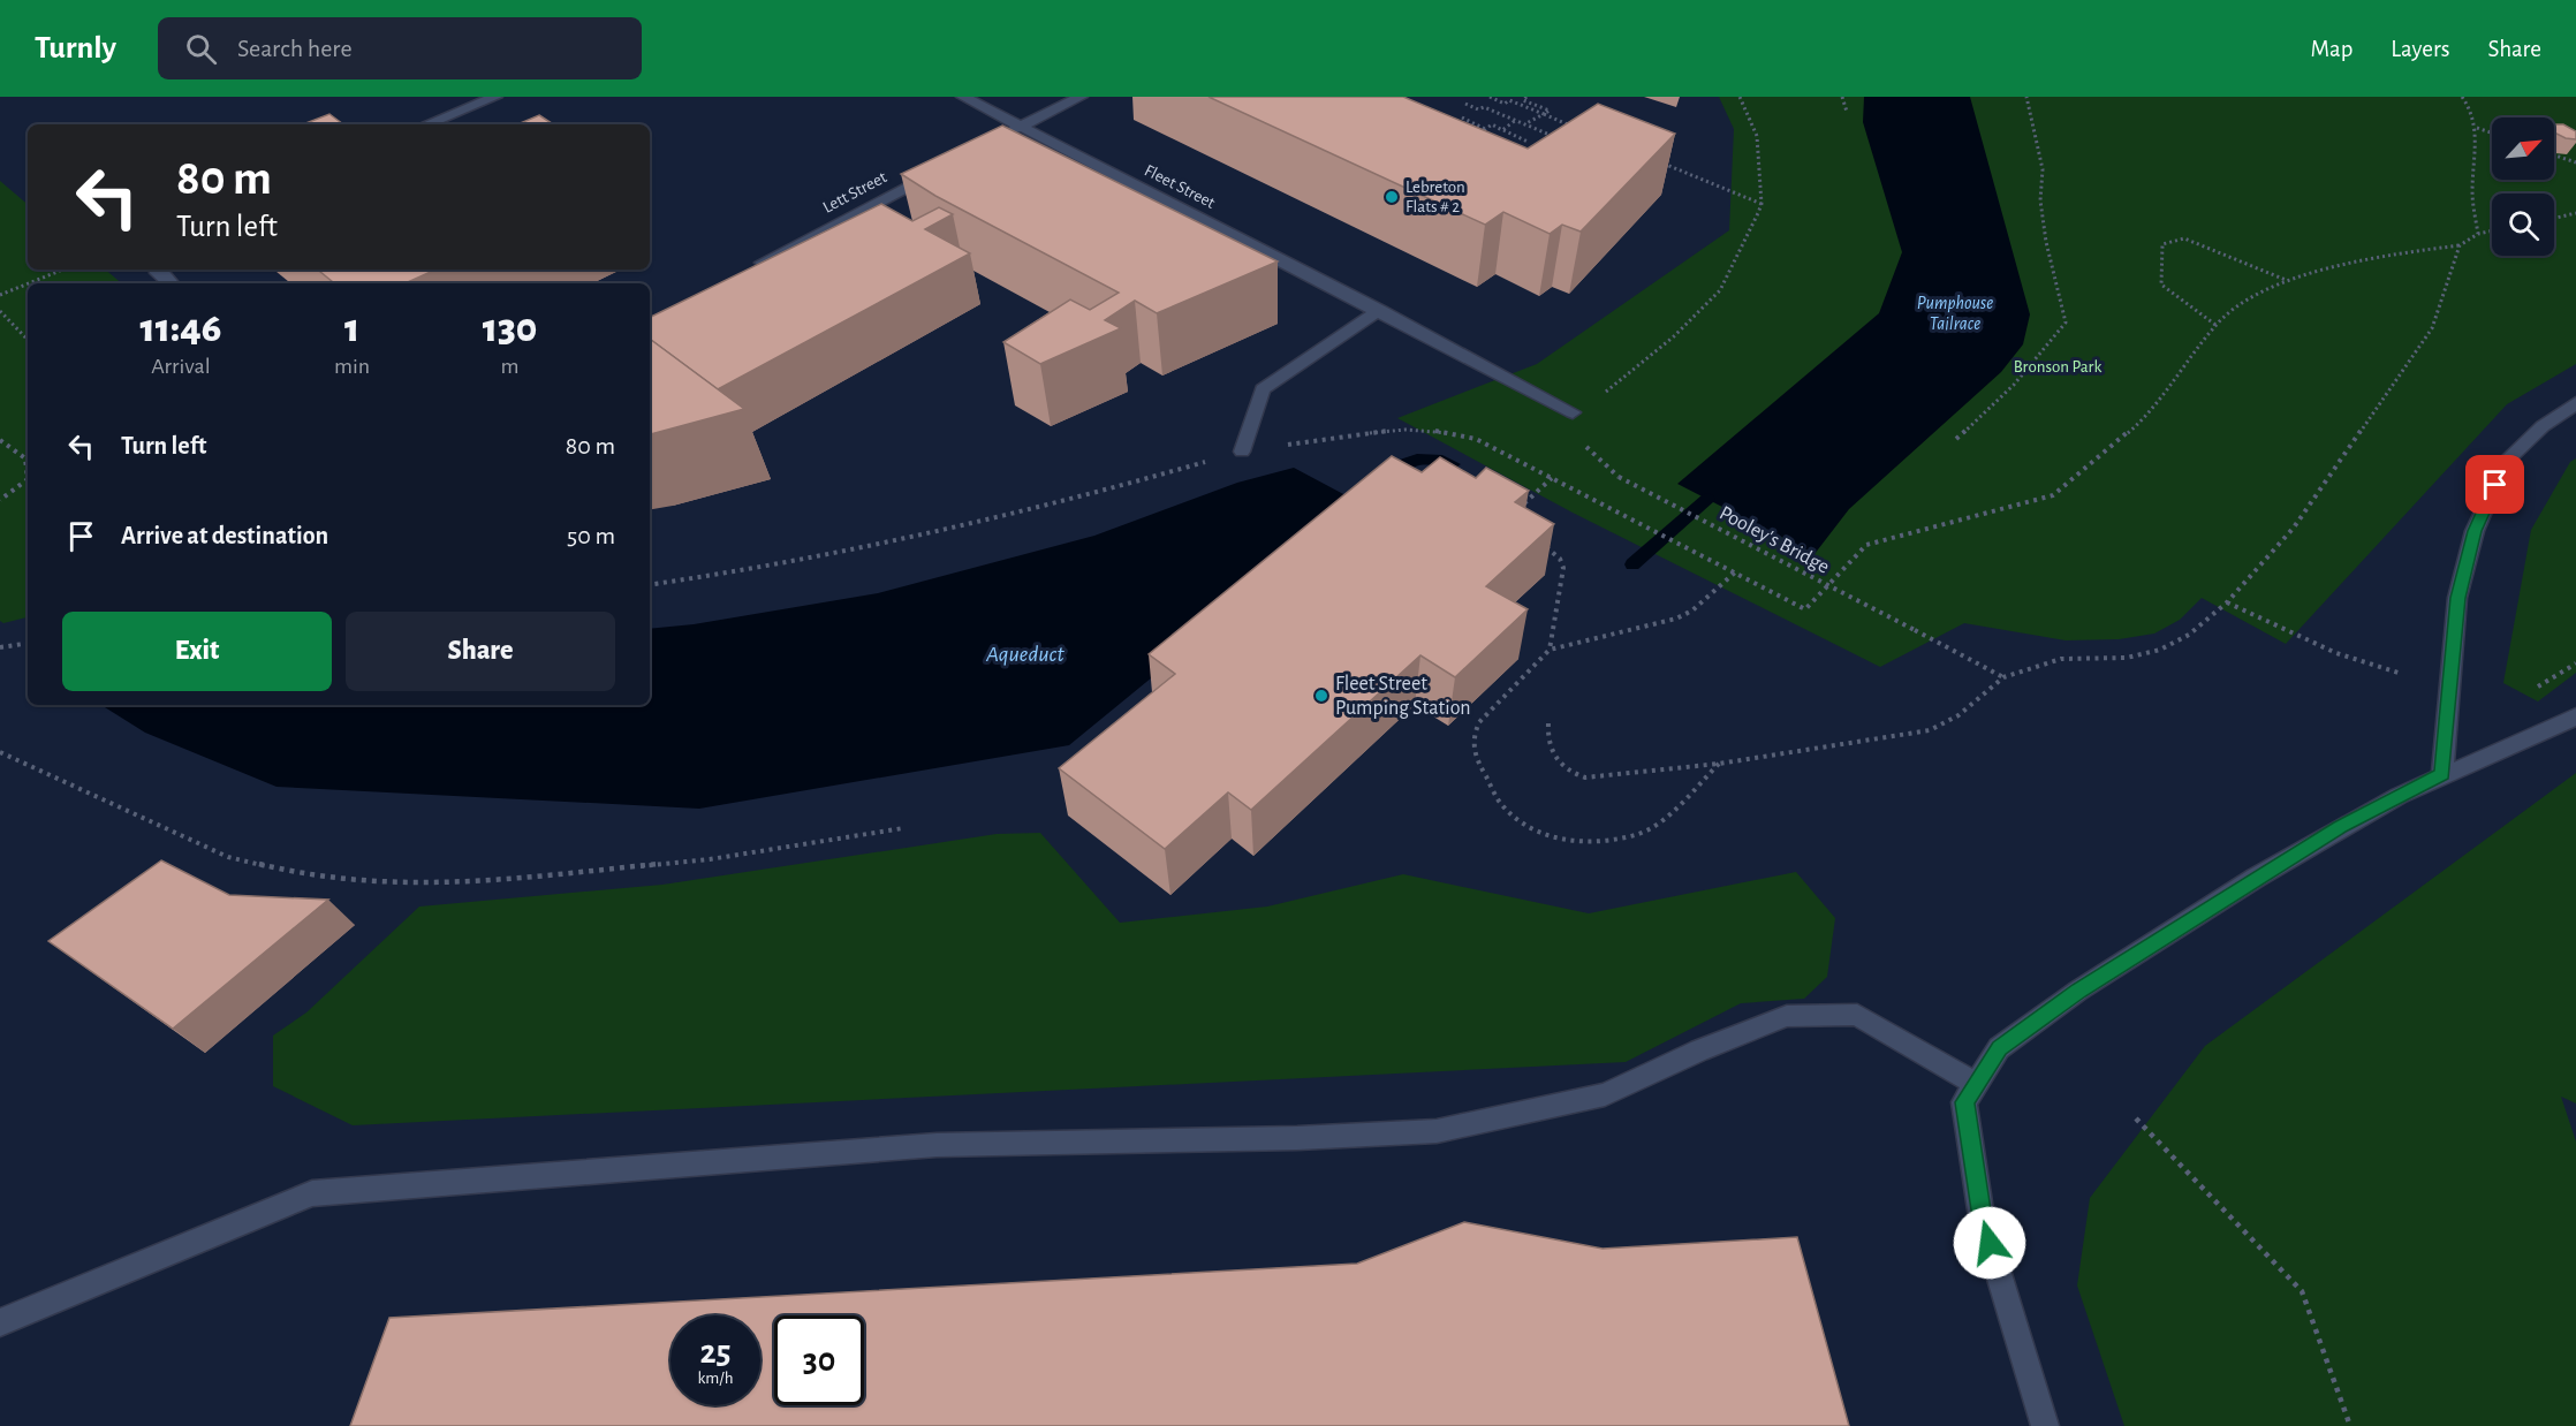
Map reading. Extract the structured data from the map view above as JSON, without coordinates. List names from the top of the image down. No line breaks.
{"streets":{"street":["Fleet Street","Lett Street"],"path":["Pooley's Bridge"]},"water":["Pumphouse Tailrace","Aqueduct"],"parks":["Bronson Park"],"places":["Lebreton Flats # 2","Fleet Street Pumping Station"],"north":"top right","page":{"header":"Turnly","search":"Search here","nav":["Map","Layers","Share"],"turn":["80 m","Turn left"],"eta":["11:46","Arrival","1","min","130","m"],"list":[{"name":"Turn left","value":"80 m"},{"name":"Arrive at destination","value":"50 m"}],"buttons":["Exit","Share"],"speed":"25 km/h","limit":"30"}}
